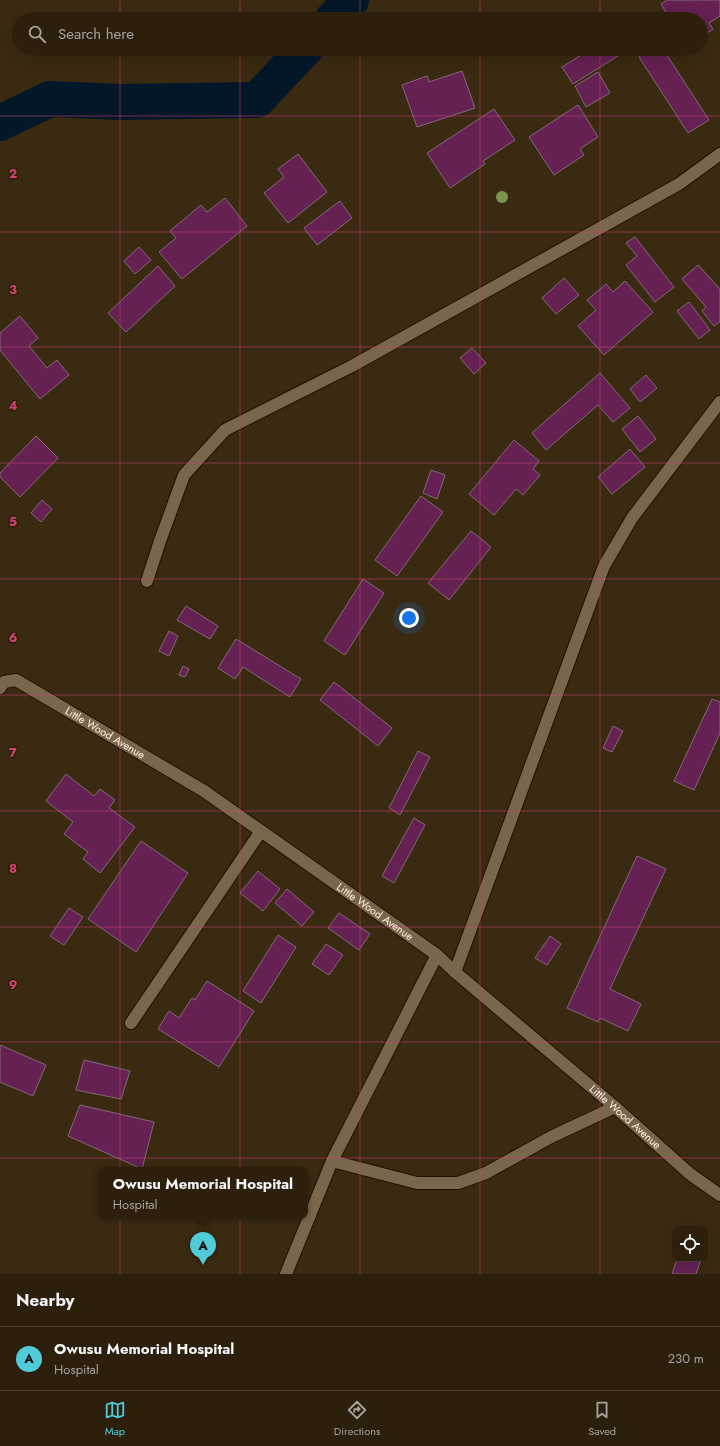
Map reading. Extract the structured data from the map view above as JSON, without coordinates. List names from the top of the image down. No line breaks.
{"streets":{"street":["Little Wood Avenue"]},"page":{"search":"Search here","popup":["Owusu Memorial Hospital","Hospital"],"pins":"A","heading":"Nearby","list":[{"mark":"A","name":"Owusu Memorial Hospital","note":"Hospital","value":"230 m"}],"nav":["Map","Directions","Saved"]},"grid":{"rows":["2","3","4","5","6","7","8","9"]}}
